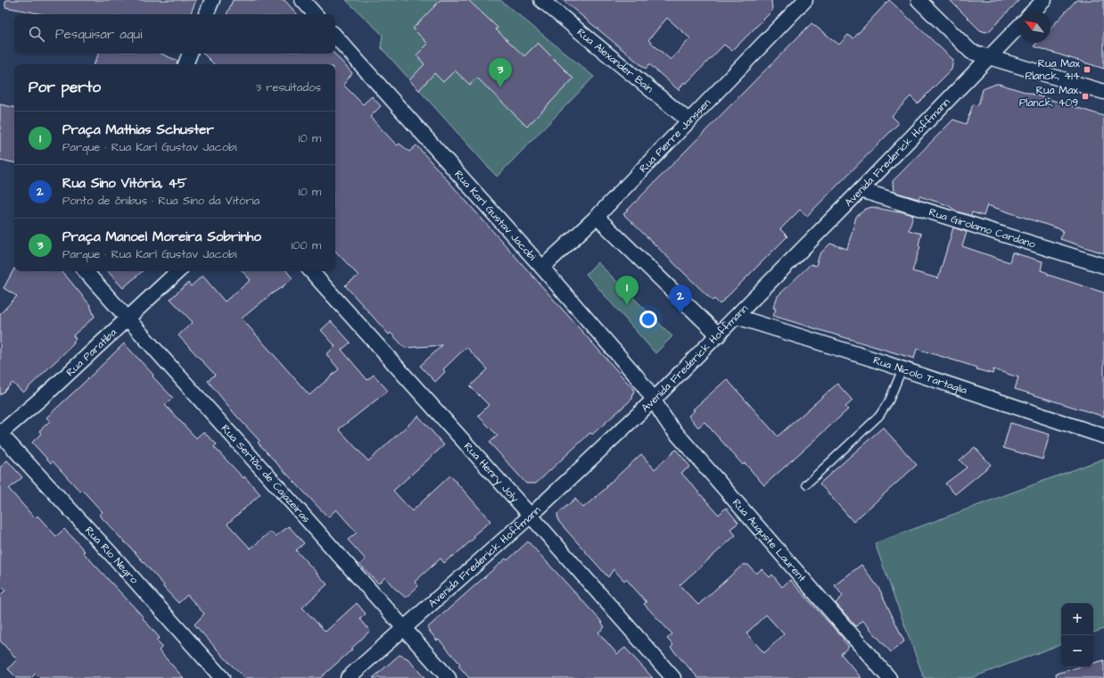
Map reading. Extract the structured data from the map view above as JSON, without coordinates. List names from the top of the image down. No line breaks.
{"streets":{"street":["Rua Alexander Bain","Rua Pierre Janssen","Avenida Frederick Hoffmann","Rua Karl Gustav Jacobi","Rua Girolamo Cardano","Rua Paratiba","Rua Nicolo Tartaglia","Rua Henry Joly","Rua Sertão de Cajazeiras","Rua Auguste Laurent","Rua Rio Negro"]},"crossings":[["Rua Alexander Bain","Rua Pierre Janssen"],["Rua Pierre Janssen","Rua Karl Gustav Jacobi"],["Avenida Frederick Hoffmann","Rua Karl Gustav Jacobi"],["Avenida Frederick Hoffmann","Rua Girolamo Cardano"],["Avenida Frederick Hoffmann","Rua Nicolo Tartaglia"],["Avenida Frederick Hoffmann","Rua Henry Joly"],["Avenida Frederick Hoffmann","Rua Sertão de Cajazeiras"],["Avenida Frederick Hoffmann","Rua Auguste Laurent"],["Rua Karl Gustav Jacobi","Rua Auguste Laurent"],["Rua Paratiba","Rua Sertão de Cajazeiras"],["Rua Paratiba","Rua Rio Negro"]],"places":{"transit":["Rua Max Planck, 414","Rua Max Planck, 409"]},"north":"top left","page":{"search":"Pesquisar aqui","pins":["3","1","2"],"heading":["Por perto","3 resultados"],"list":[{"mark":"1","name":"Praça Mathias Schuster","note":"Parque · Rua Karl Gustav Jacobi","value":"10 m"},{"mark":"2","name":"Rua Sino Vitória, 45","note":"Ponto de ônibus · Rua Sino da Vitória","value":"10 m"},{"mark":"3","name":"Praça Manoel Moreira Sobrinho","note":"Parque · Rua Karl Gustav Jacobi","value":"100 m"}],"map_buttons":["+","−"]}}
